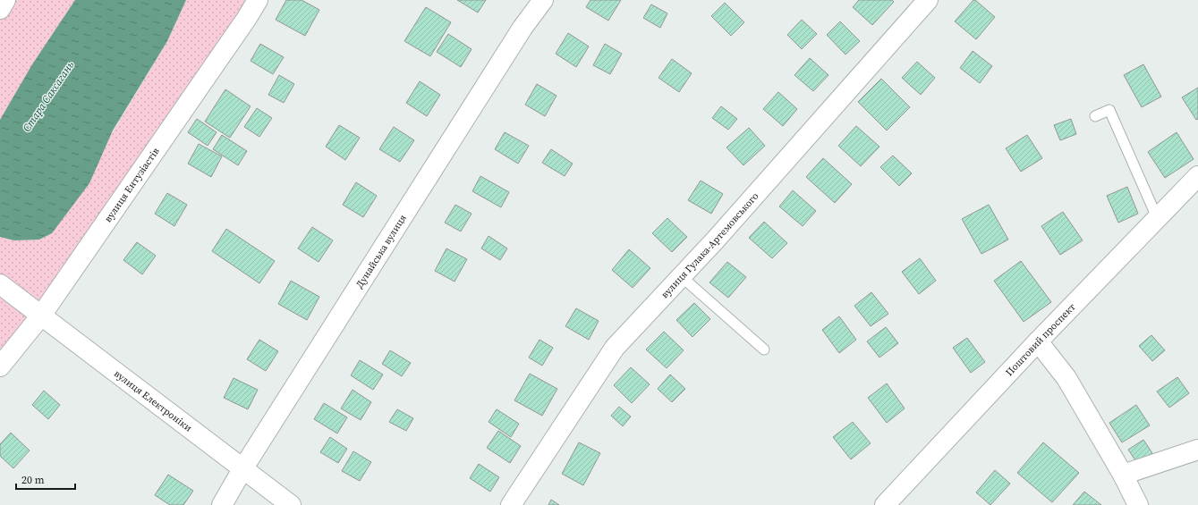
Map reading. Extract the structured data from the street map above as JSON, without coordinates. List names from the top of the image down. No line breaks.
{"streets":{"street":["вулиця Ентузіастів","вулиця Гулака-Артемовського","Дунайська вулиця","Поштовий проспект","вулиця Електроніки"]},"crossings":[["вулиця Ентузіастів","вулиця Електроніки"],["Дунайська вулиця","вулиця Електроніки"]],"water":["Стара Саксагань"],"scale_bar":"20 m"}
